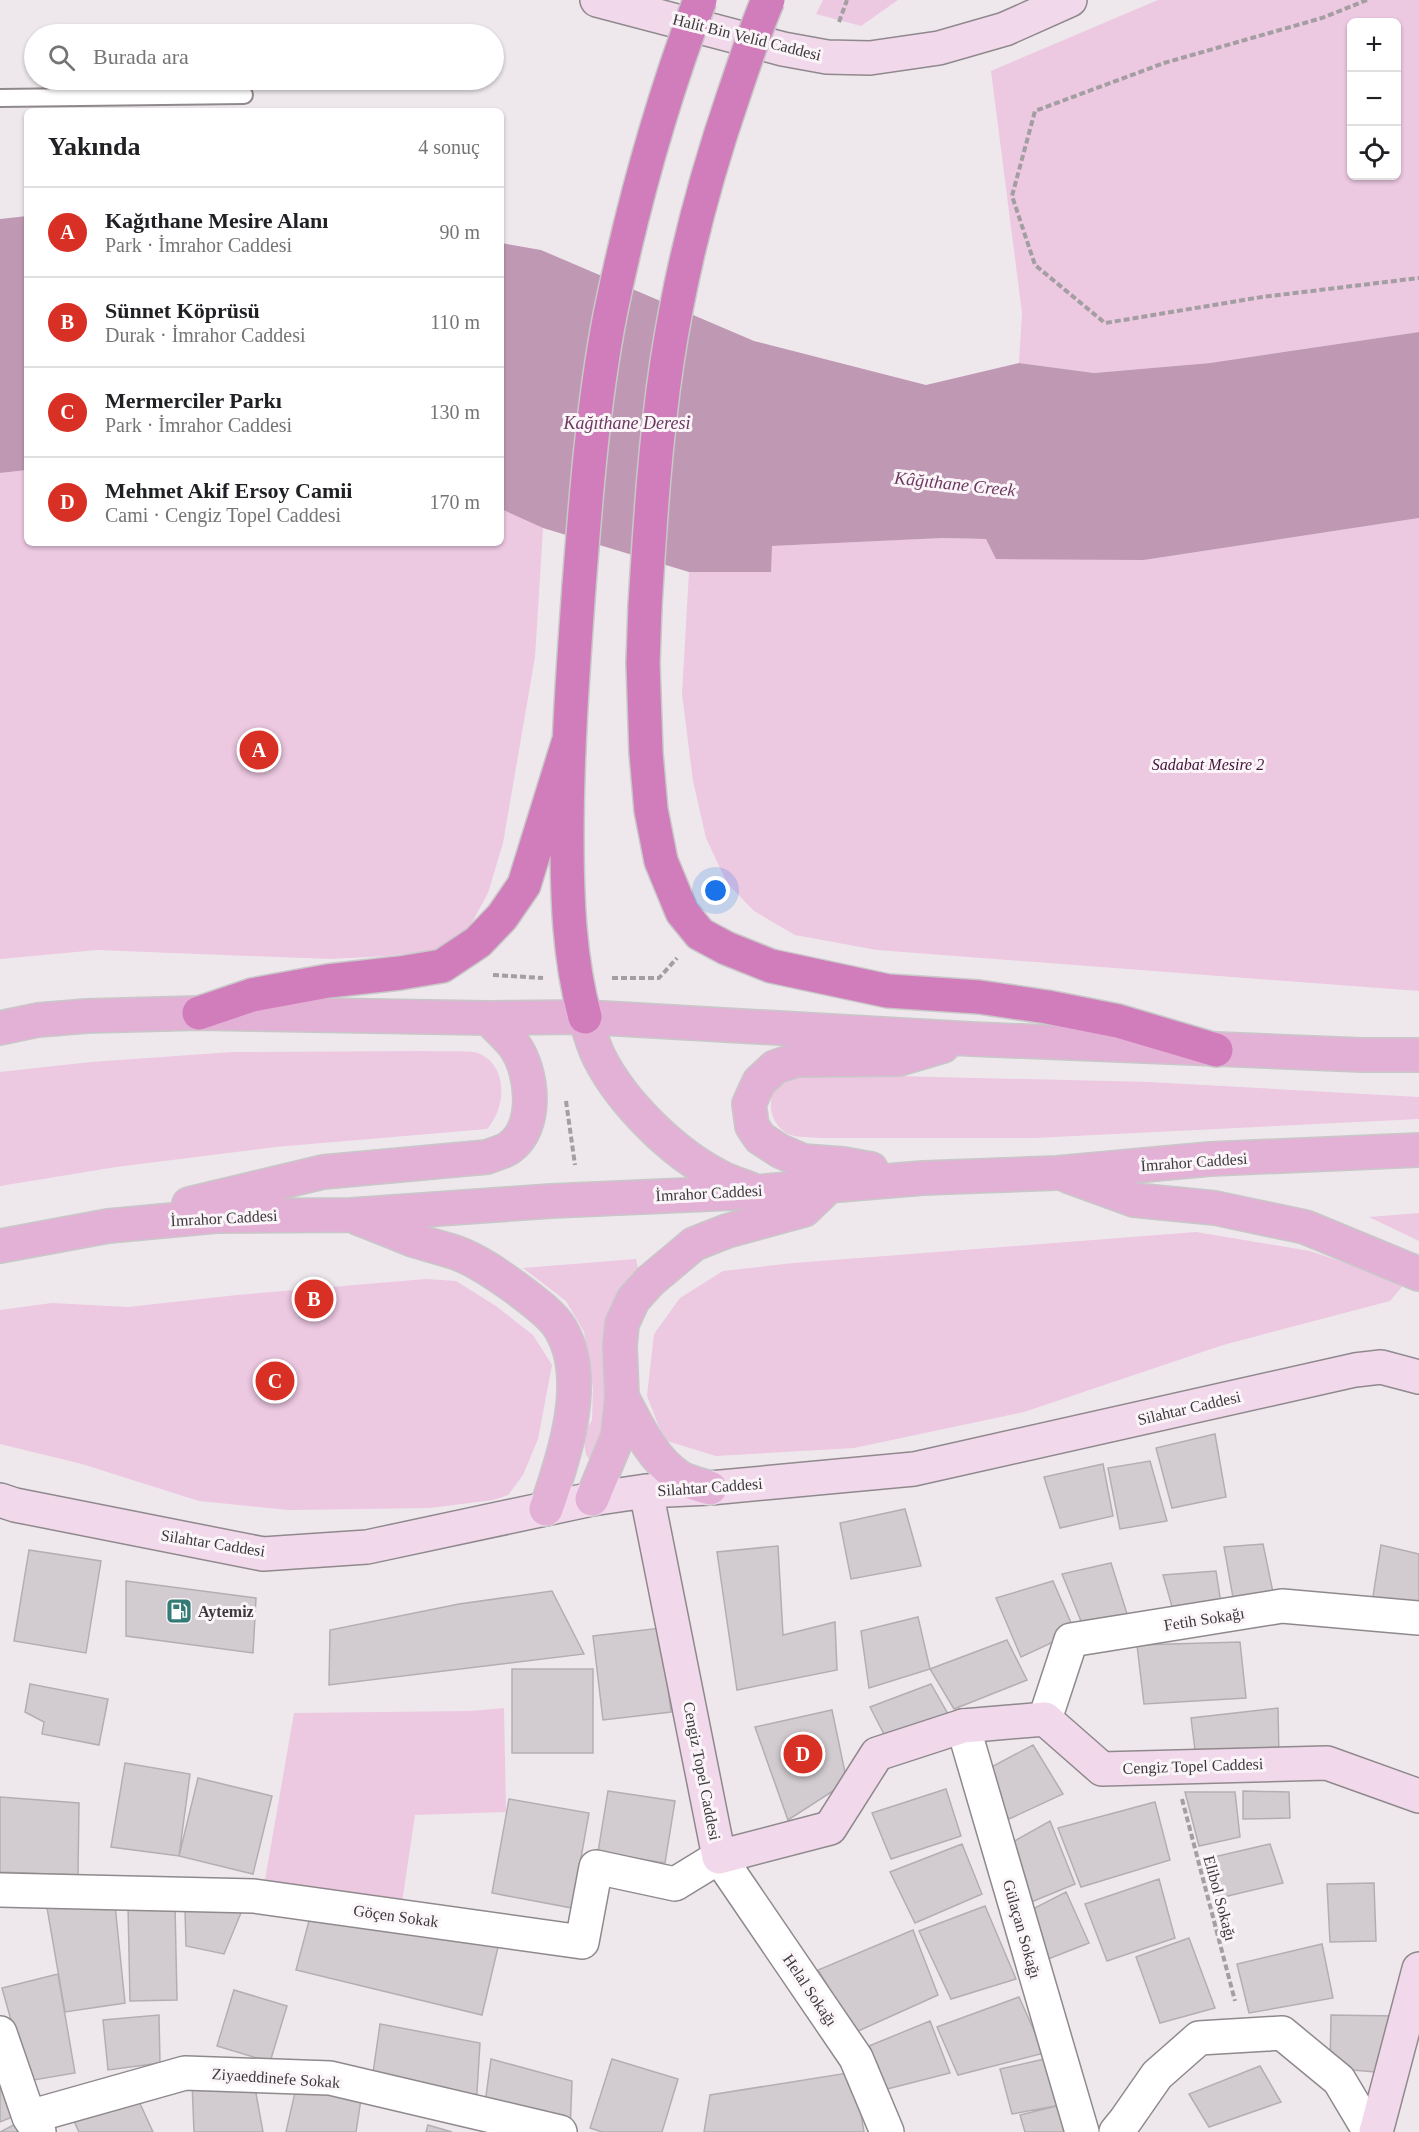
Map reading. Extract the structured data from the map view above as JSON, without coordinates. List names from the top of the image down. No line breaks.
{"streets":{"main road":["Halit Bin Velid Caddesi","İmrahor Caddesi","Silahtar Caddesi","Cengiz Topel Caddesi"],"street":["Fetih Sokağı","Göçen Sokak","Gülaçan Sokağı","Helal Sokağı","Ziyaeddinefe Sokak"],"path":["Elibol Sokağı"]},"crossings":[["Silahtar Caddesi","Cengiz Topel Caddesi"],["Fetih Sokağı","Cengiz Topel Caddesi"],["Cengiz Topel Caddesi","Elibol Sokağı"],["Cengiz Topel Caddesi","Göçen Sokak"],["Cengiz Topel Caddesi","Gülaçan Sokağı"],["Cengiz Topel Caddesi","Helal Sokağı"],["Göçen Sokak","Helal Sokağı"]],"water":["Kağıthane Deresi","Kâğıthane Creek"],"parks":["Sadabat Mesire 2"],"places":{"fuel station":["Aytemiz"]},"page":{"map_buttons":["+","−"],"search":"Burada ara","heading":["Yakında","4 sonuç"],"list":[{"mark":"A","name":"Kağıthane Mesire Alanı","note":"Park · İmrahor Caddesi","value":"90 m"},{"mark":"B","name":"Sünnet Köprüsü","note":"Durak · İmrahor Caddesi","value":"110 m"},{"mark":"C","name":"Mermerciler Parkı","note":"Park · İmrahor Caddesi","value":"130 m"},{"mark":"D","name":"Mehmet Akif Ersoy Camii","note":"Cami · Cengiz Topel Caddesi","value":"170 m"}],"pins":["A","B","C","D"]}}
